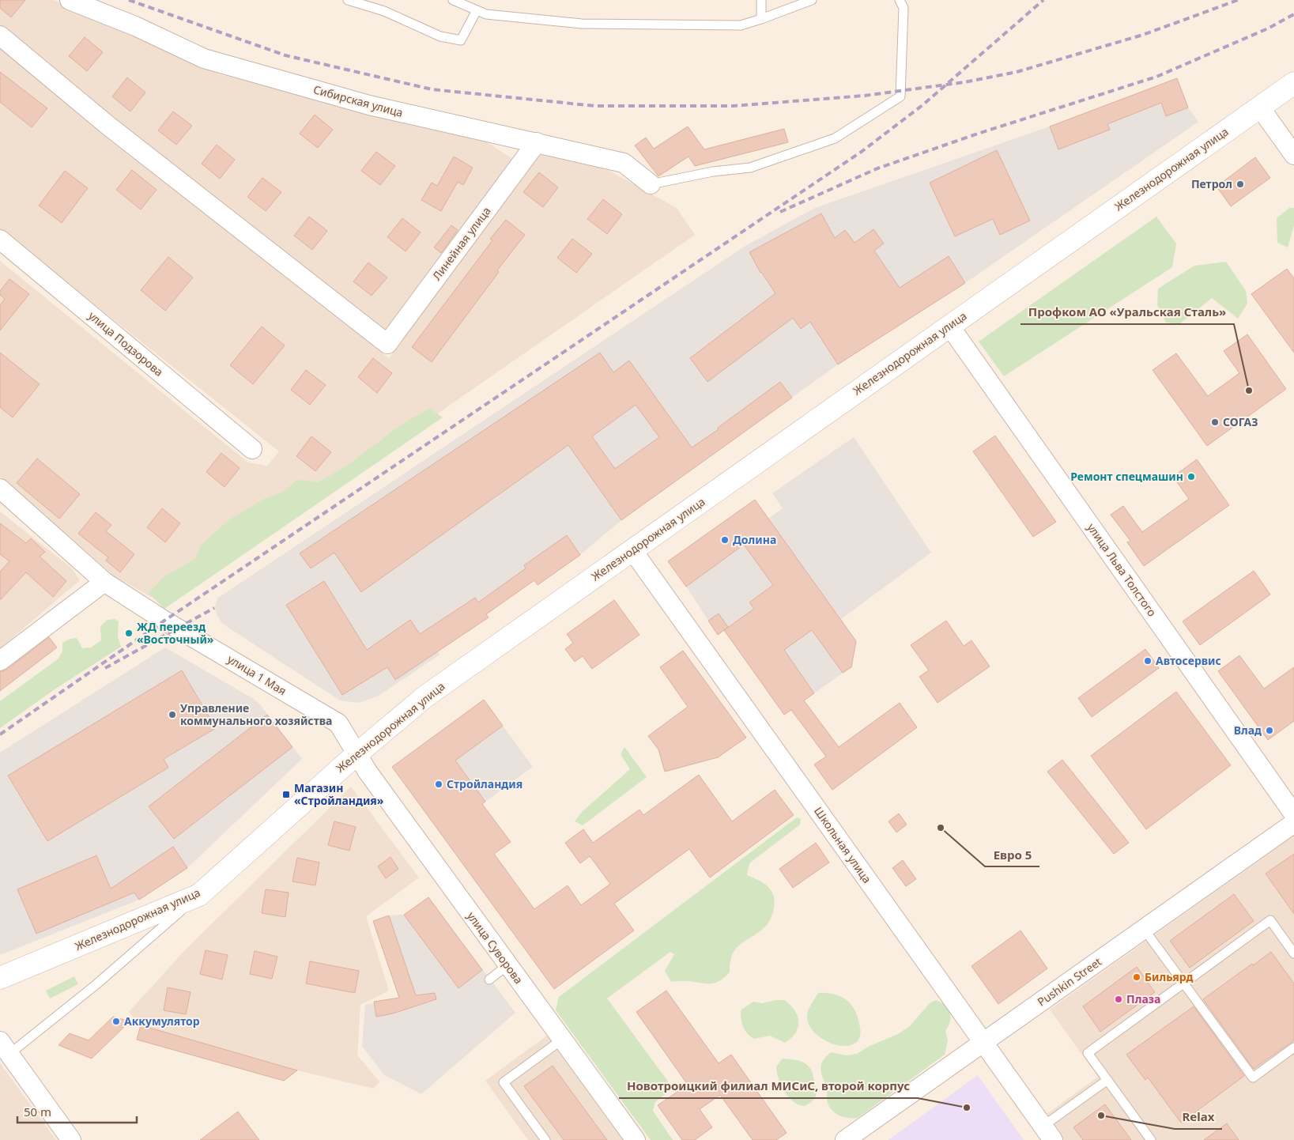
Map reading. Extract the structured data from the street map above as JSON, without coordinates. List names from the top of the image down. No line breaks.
{"streets":{"main road":["Железнодорожная улица"],"street":["Сибирская улица","Линейная улица","улица Подзорова","улица Льва Толстого","улица 1 Мая","Школьная улица","улица Суворова","Pushkin Street"]},"crossings":[["Сибирская улица","Линейная улица"],["Железнодорожная улица","улица Льва Толстого"],["Железнодорожная улица","улица 1 Мая"],["Железнодорожная улица","Школьная улица"],["Железнодорожная улица","улица Суворова"],["улица 1 Мая","улица Суворова"],["Школьная улица","Pushkin Street"]],"places":{"other":["Петрол","Профком АО «Уральская Сталь»","СОГАЗ","Ремонт спецмашин","Долина","ЖД переезд «Восточный»","Автосервис","Управление коммунального хозяйства","Влад","Стройландия","Евро 5","Бильярд","Плаза","Аккумулятор","Новотроицкий филиал МИСиС, второй корпус","Relax"],"transit":["Магазин «Стройландия»"]},"scale_bar":"50 m"}
